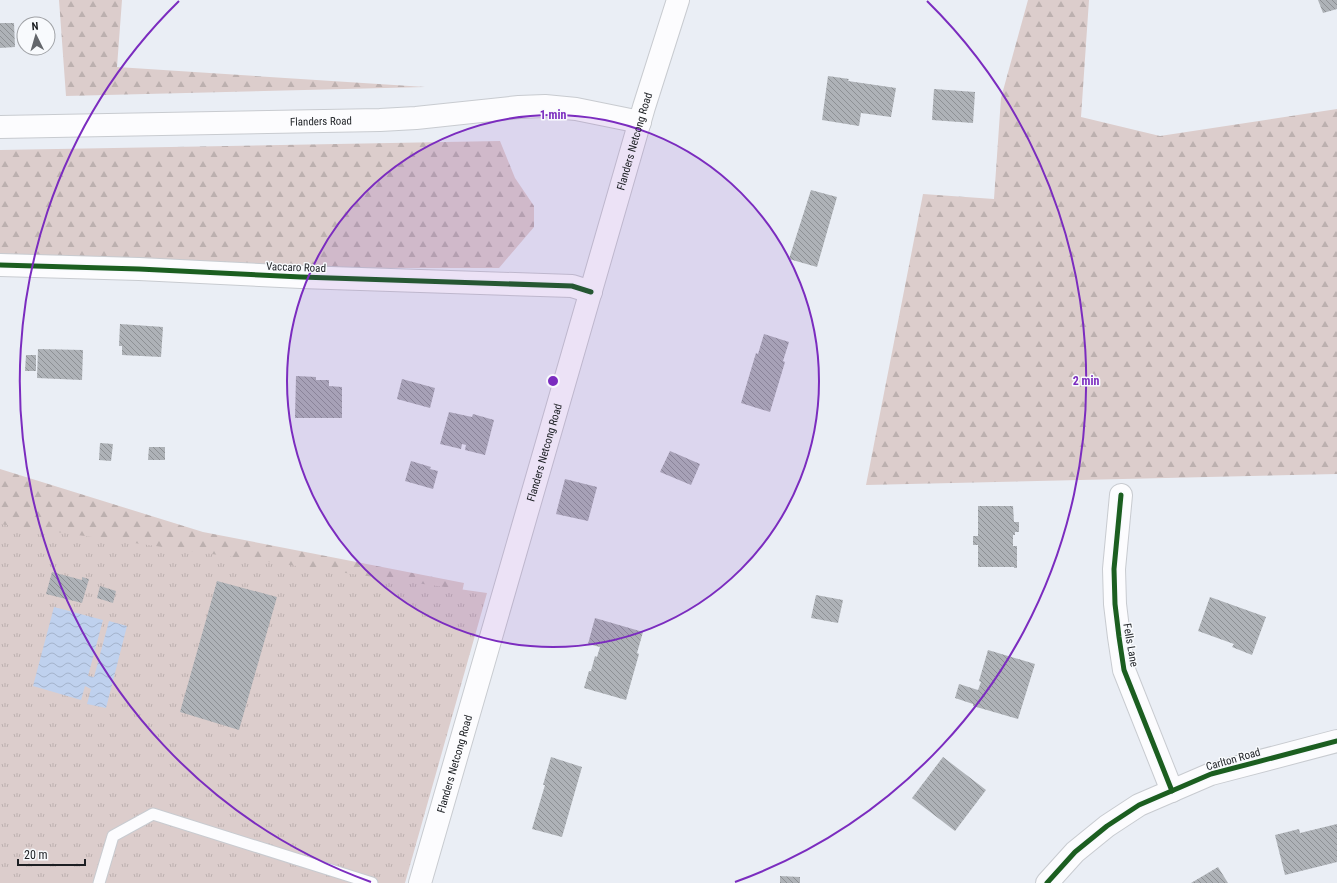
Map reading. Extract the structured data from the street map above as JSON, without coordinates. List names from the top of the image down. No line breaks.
{"streets":{"main road":["Flanders Road","Flanders Netcong Road","Vaccaro Road","Fells Lane","Carlton Road"]},"crossings":[["Flanders Road","Flanders Netcong Road"],["Flanders Netcong Road","Vaccaro Road"],["Fells Lane","Carlton Road"]],"scale_bar":"20 m","north":"top","rings":["1 min","2 min"]}
